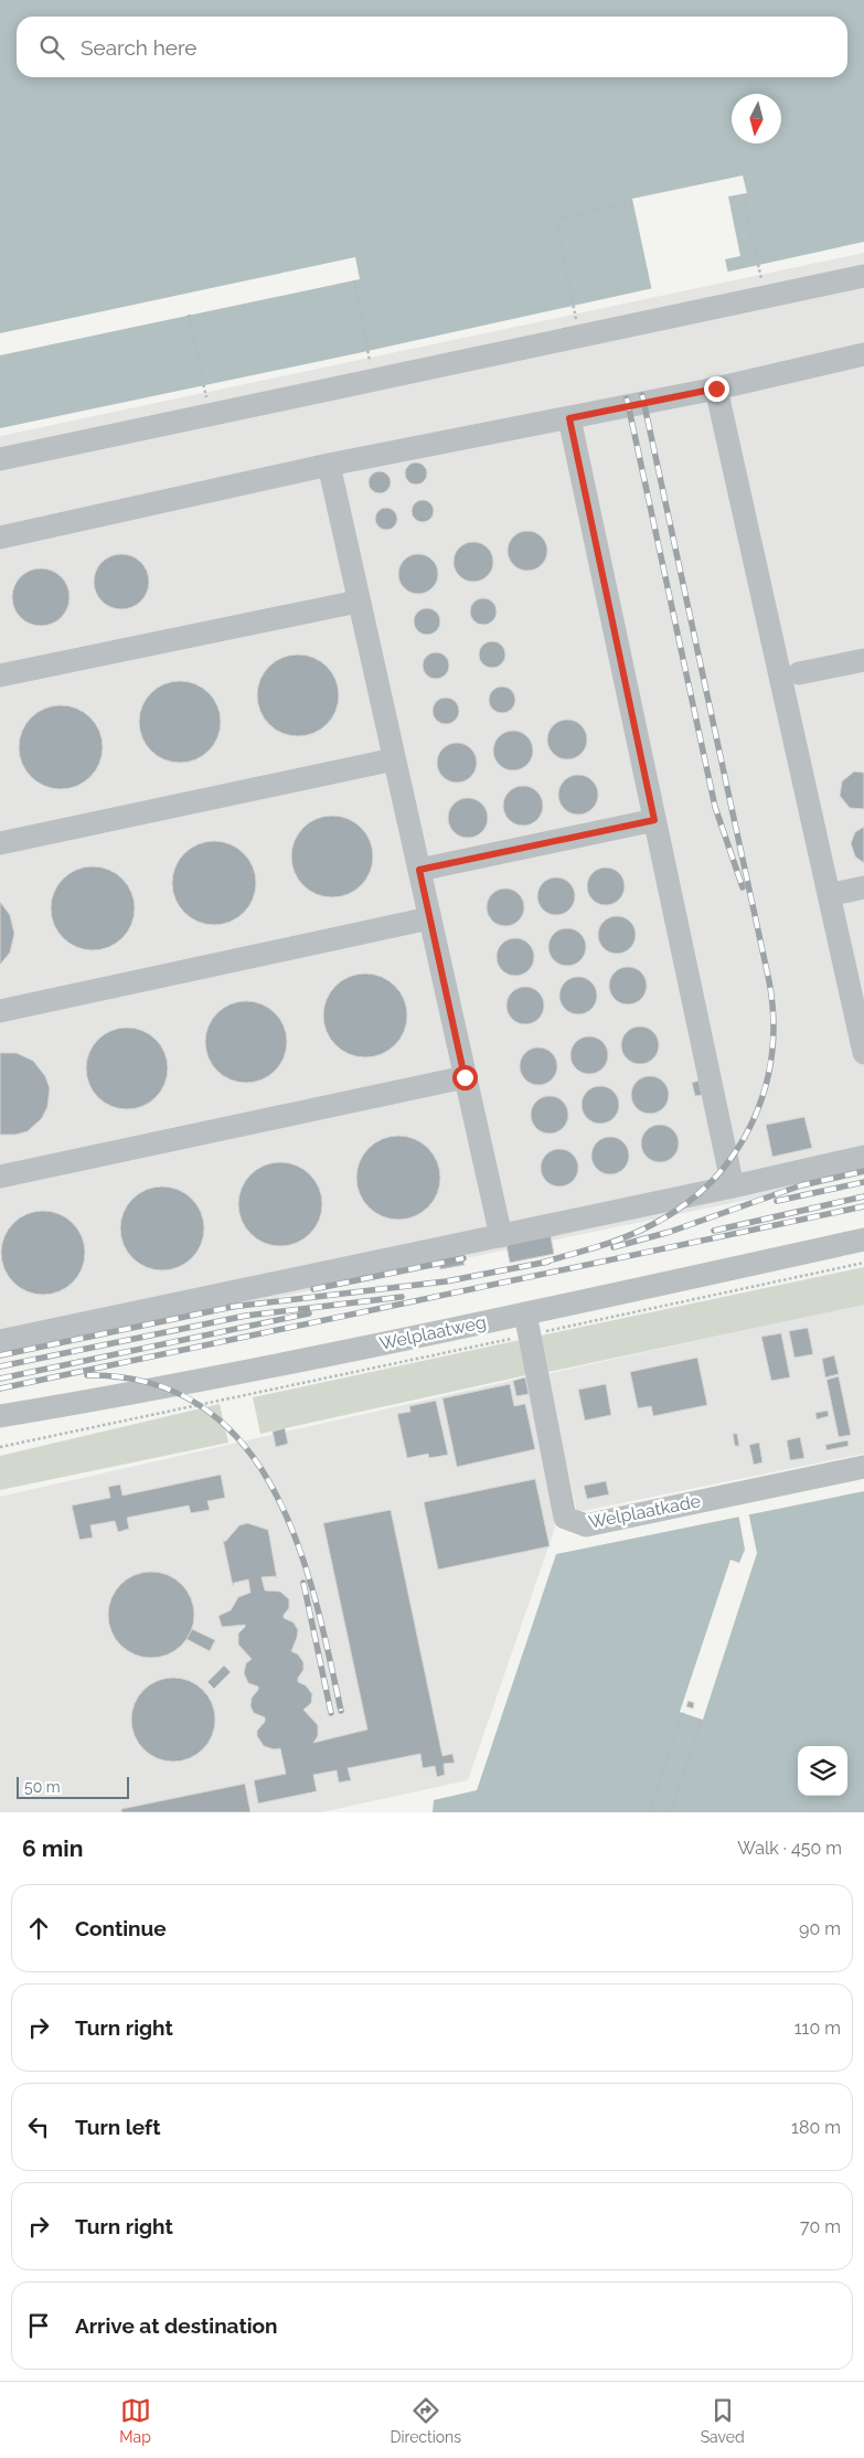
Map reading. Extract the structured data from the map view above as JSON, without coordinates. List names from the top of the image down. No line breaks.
{"streets":{"lane":["Welplaatweg","Welplaatkade"]},"crossings":[["Welplaatweg","Welplaatkade"]],"scale_bar":"50 m","north":"bottom","page":{"search":"Search here","scale":"50 m","heading":["6 min","Walk · 450 m"],"list":[["Continue","90 m"],["Turn right","110 m"],["Turn left","180 m"],["Turn right","70 m"],"Arrive at destination"],"nav":["Map","Directions","Saved"]}}
